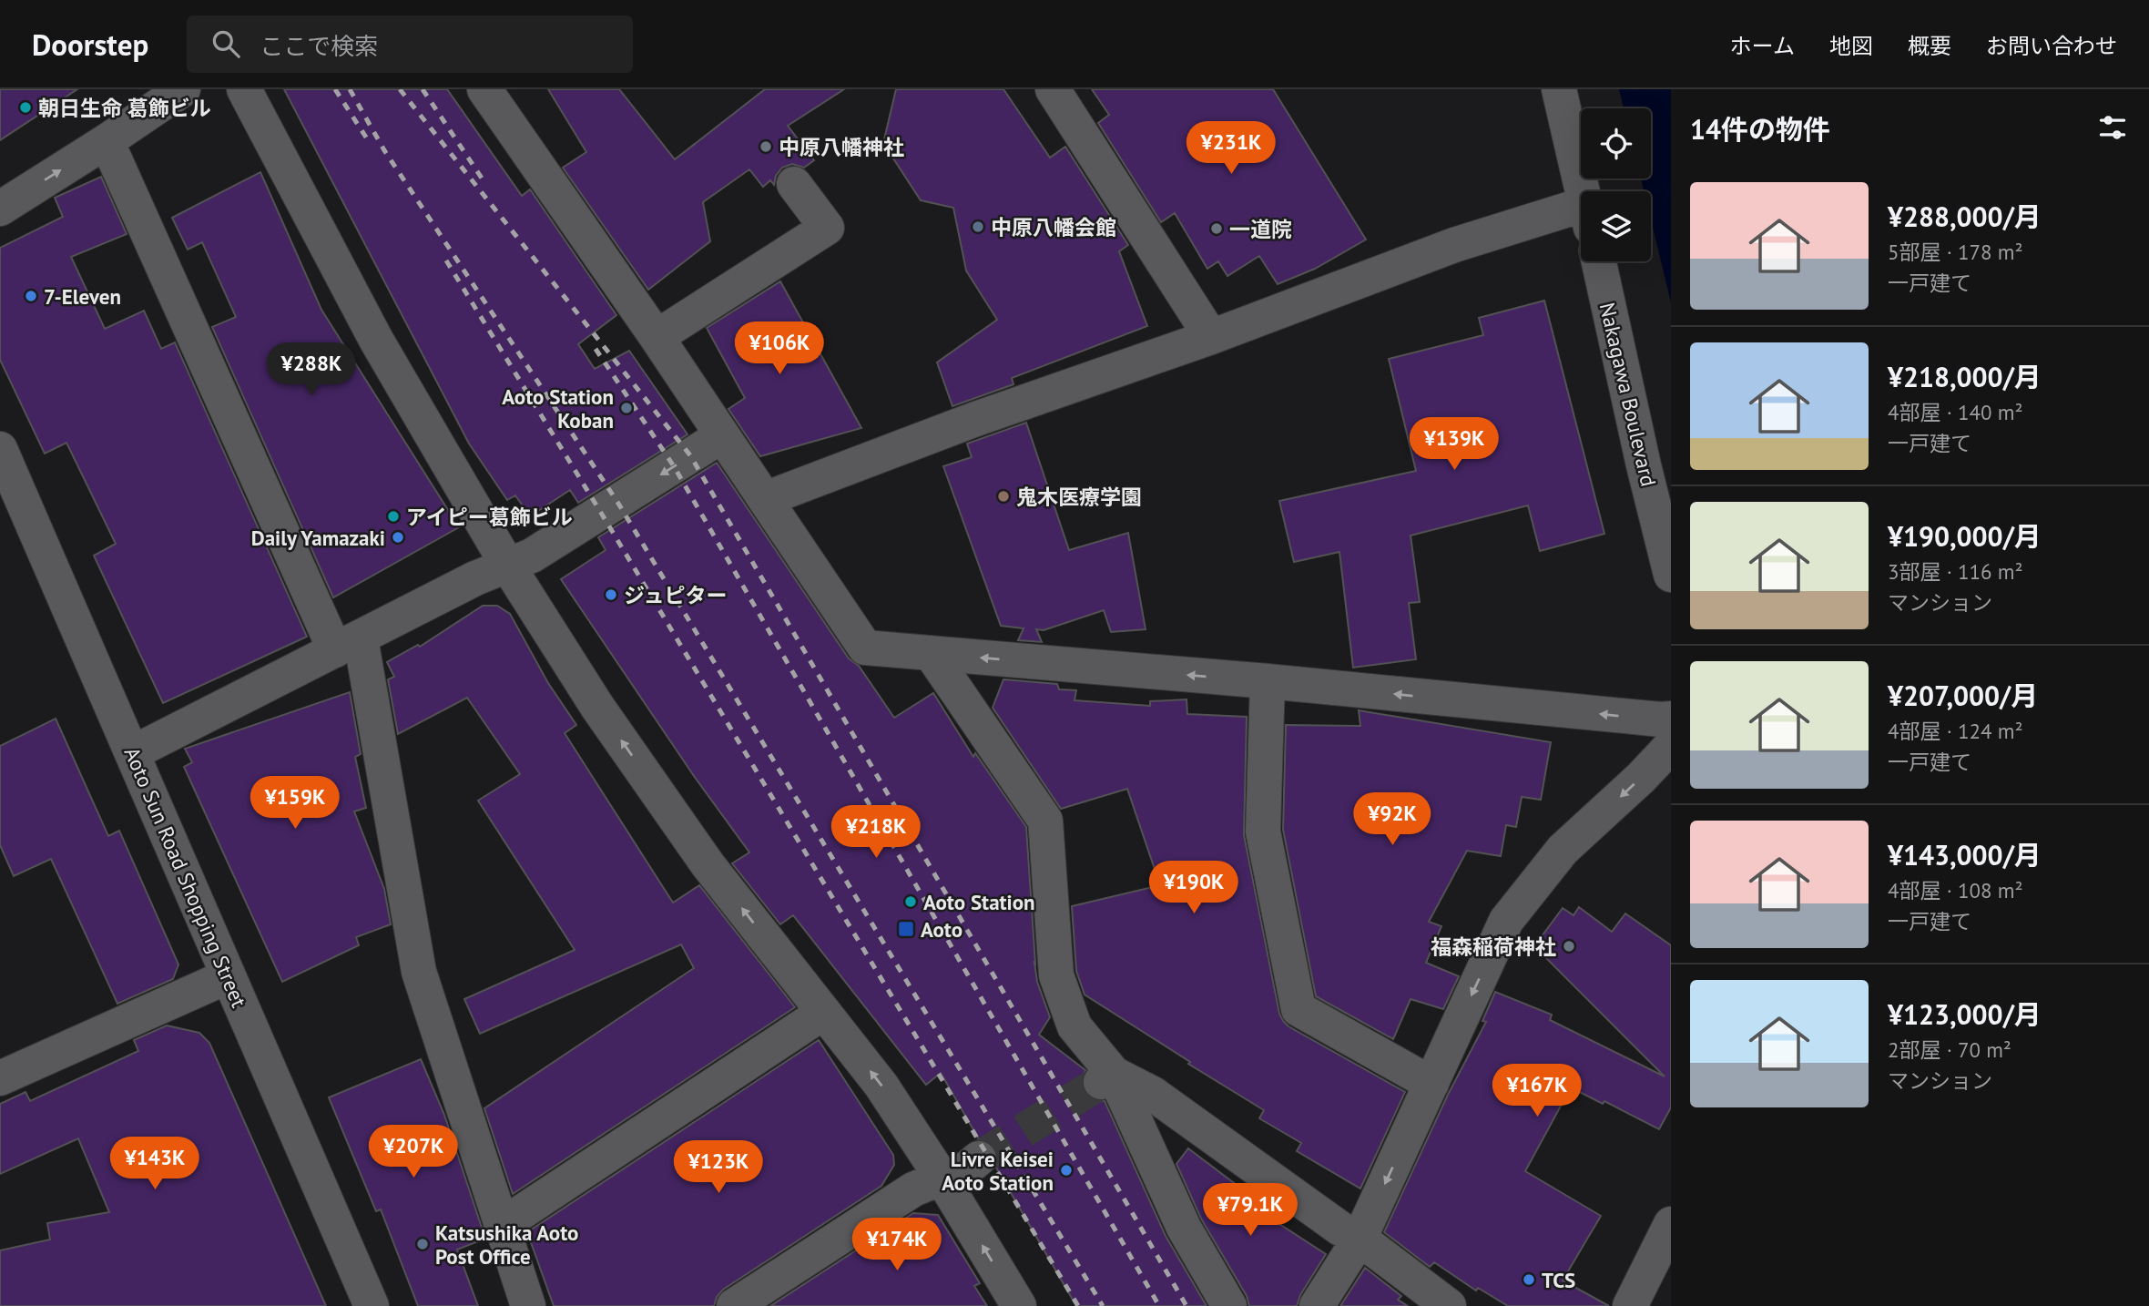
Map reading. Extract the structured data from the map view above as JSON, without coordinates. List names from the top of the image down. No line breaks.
{"streets":{"street":["Nakagawa Boulevard","Aoto Sun Road Shopping Street"]},"places":{"other":["朝日生命 葛飾ビル","中原八幡神社","中原八幡会館","一道院","7-Eleven","Aoto Station Koban","鬼木医療学園","アイピー葛飾ビル","Daily Yamazaki","ジュピター","Aoto Station","福森稲荷神社","Livre Keisei Aoto Station","Katsushika Aoto Post Office","TCS"],"transit":["Aoto"]},"page":{"header":"Doorstep","search":"ここで検索","nav":["ホーム","地図","概要","お問い合わせ"],"heading":"14件の物件","price":["¥231K","¥106K","¥288K","¥139K","¥159K","¥92K","¥218K","¥190K","¥167K","¥207K","¥143K","¥123K","¥79.1K","¥174K"],"list":[{"name":"¥288,000/月","note":"5部屋 · 178 m² · 一戸建て"},{"name":"¥218,000/月","note":"4部屋 · 140 m² · 一戸建て"},{"name":"¥190,000/月","note":"3部屋 · 116 m² · マンション"},{"name":"¥207,000/月","note":"4部屋 · 124 m² · 一戸建て"},{"name":"¥143,000/月","note":"4部屋 · 108 m² · 一戸建て"},{"name":"¥123,000/月","note":"2部屋 · 70 m² · マンション"}]}}
